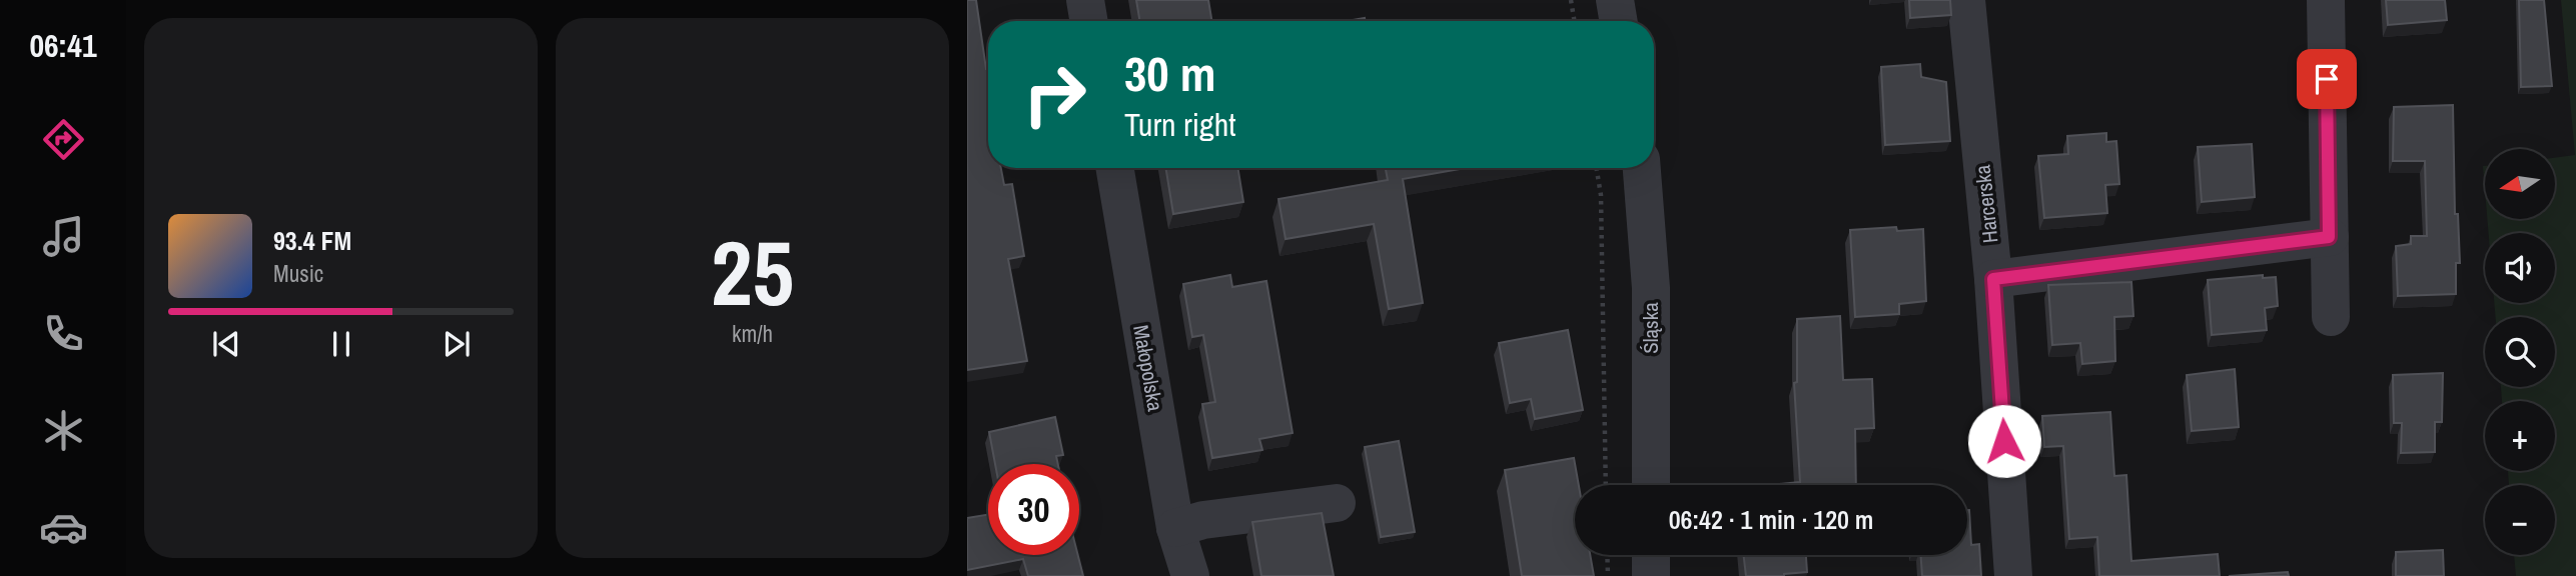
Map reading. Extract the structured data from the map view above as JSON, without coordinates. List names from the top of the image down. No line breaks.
{"streets":{"street":["Harcerska","Śląska","Małopolska"]},"north":"left","page":{"tabs":"06:41","tile":["25","km/h"],"turn":["30 m","Turn right"],"map_buttons":["+","−"],"song":["93.4 FM","Music"],"limit":"30","trip":"06:42 · 1 min · 120 m"}}
